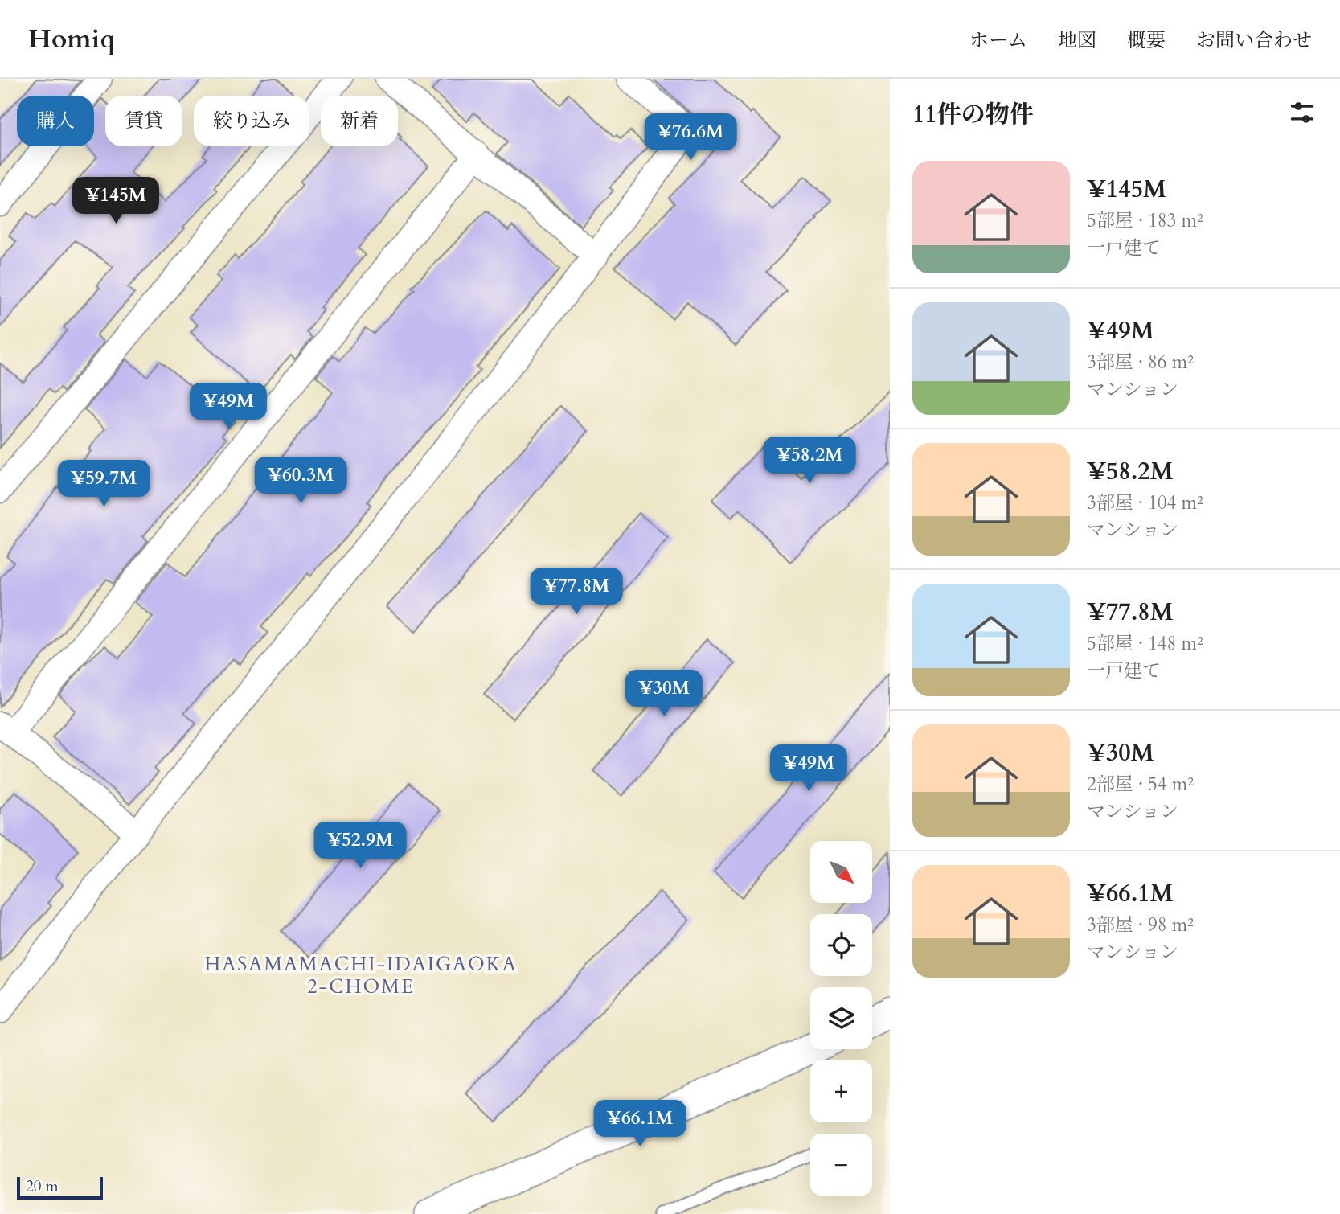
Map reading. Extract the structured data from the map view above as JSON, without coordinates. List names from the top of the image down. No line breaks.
{"districts":["HASAMAMACHI-IDAIGAOKA 2-CHOME"],"scale_bar":"20 m","north":"bottom right","page":{"header":"Homiq","nav":["ホーム","地図","概要","お問い合わせ"],"heading":"11件の物件","chip":["購入","賃貸","絞り込み","新着"],"price":["¥76.6M","¥145M","¥49M","¥58.2M","¥60.3M","¥59.7M","¥77.8M","¥30M","¥49M","¥52.9M","¥66.1M"],"list":[{"name":"¥145M","note":"5部屋 · 183 m² · 一戸建て"},{"name":"¥49M","note":"3部屋 · 86 m² · マンション"},{"name":"¥58.2M","note":"3部屋 · 104 m² · マンション"},{"name":"¥77.8M","note":"5部屋 · 148 m² · 一戸建て"},{"name":"¥30M","note":"2部屋 · 54 m² · マンション"},{"name":"¥66.1M","note":"3部屋 · 98 m² · マンション"}],"map_buttons":["+","−"],"scale":"20 m"}}
